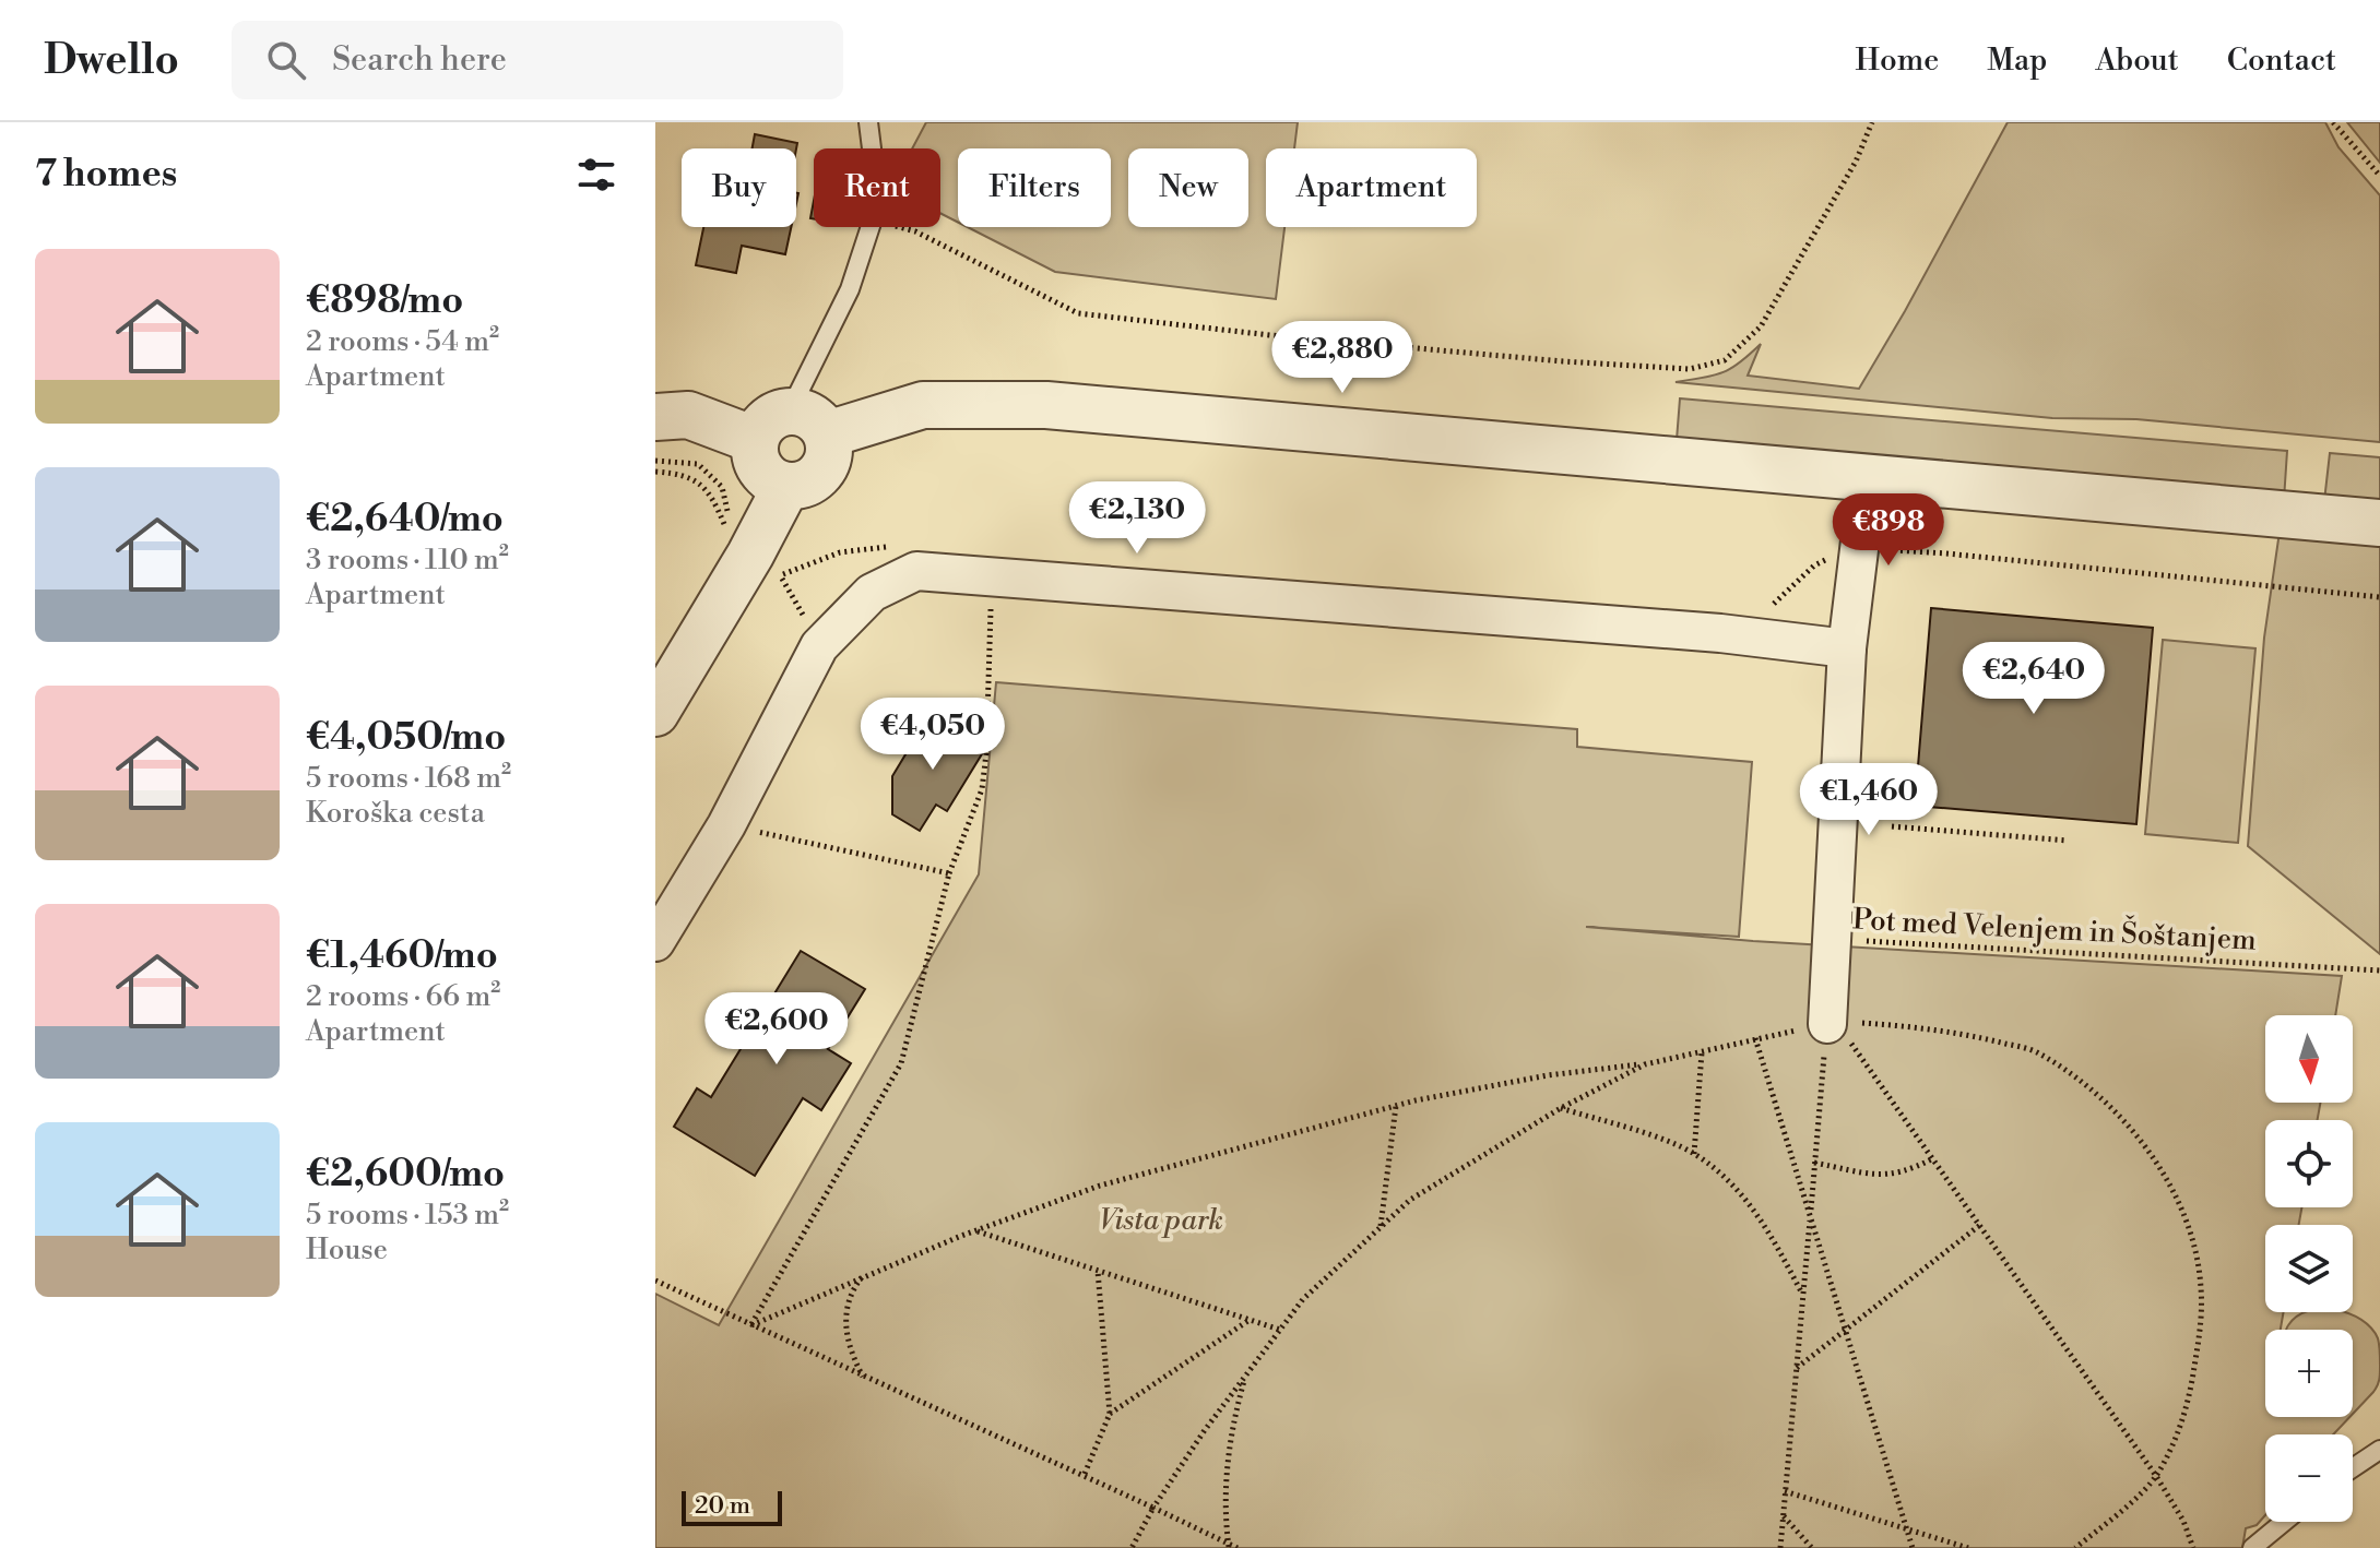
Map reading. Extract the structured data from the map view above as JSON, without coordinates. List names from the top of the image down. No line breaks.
{"streets":{"path":["Pot med Velenjem in Šoštanjem"]},"parks":["Vista park"],"scale_bar":"20 m","north":"bottom","page":{"header":"Dwello","search":"Search here","nav":["Home","Map","About","Contact"],"heading":"7 homes","chip":["Buy","Rent","Filters","New","Apartment"],"list":[{"name":"€898/mo","note":"2 rooms · 54 m² · Apartment"},{"name":"€2,640/mo","note":"3 rooms · 110 m² · Apartment"},{"name":"€4,050/mo","note":"5 rooms · 168 m² · Koroška cesta"},{"name":"€1,460/mo","note":"2 rooms · 66 m² · Apartment"},{"name":"€2,600/mo","note":"5 rooms · 153 m² · House"}],"price":["€2,880","€2,130","€898","€2,640","€4,050","€1,460","€2,600"],"map_buttons":["+","−"],"scale":"20 m"}}
